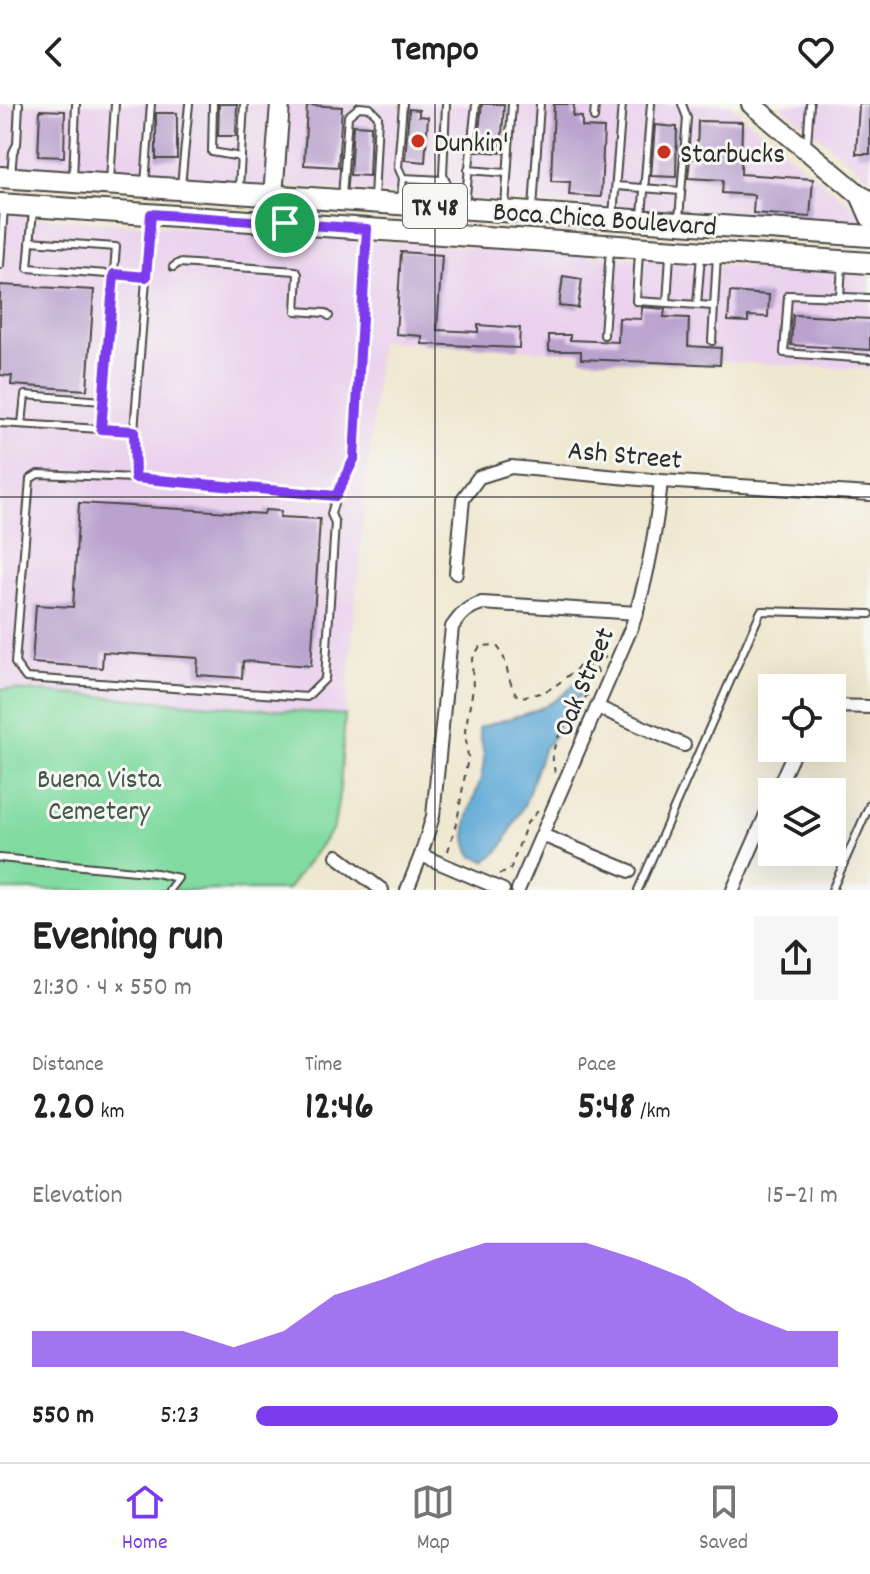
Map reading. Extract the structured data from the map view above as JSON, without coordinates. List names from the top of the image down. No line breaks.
{"streets":{"main road":["TX 48","Boca Chica Boulevard"],"street":["Ash Street","Oak Street"]},"crossings":[["Ash Street","Oak Street"]],"parks":["Buena Vista Cemetery"],"places":["Dunkin'","Starbucks"],"page":{"header":"Tempo","heading":["Evening run","21:30 · 4 × 550 m"],"stats":[["Distance","2.20 km"],["Time","12:46"],["Pace","5:48 /km"]],"chart":["Elevation","15–21 m"],"list":[{"name":"550 m","note":"5:23"}],"tabs":["Home","Map","Saved"]}}
